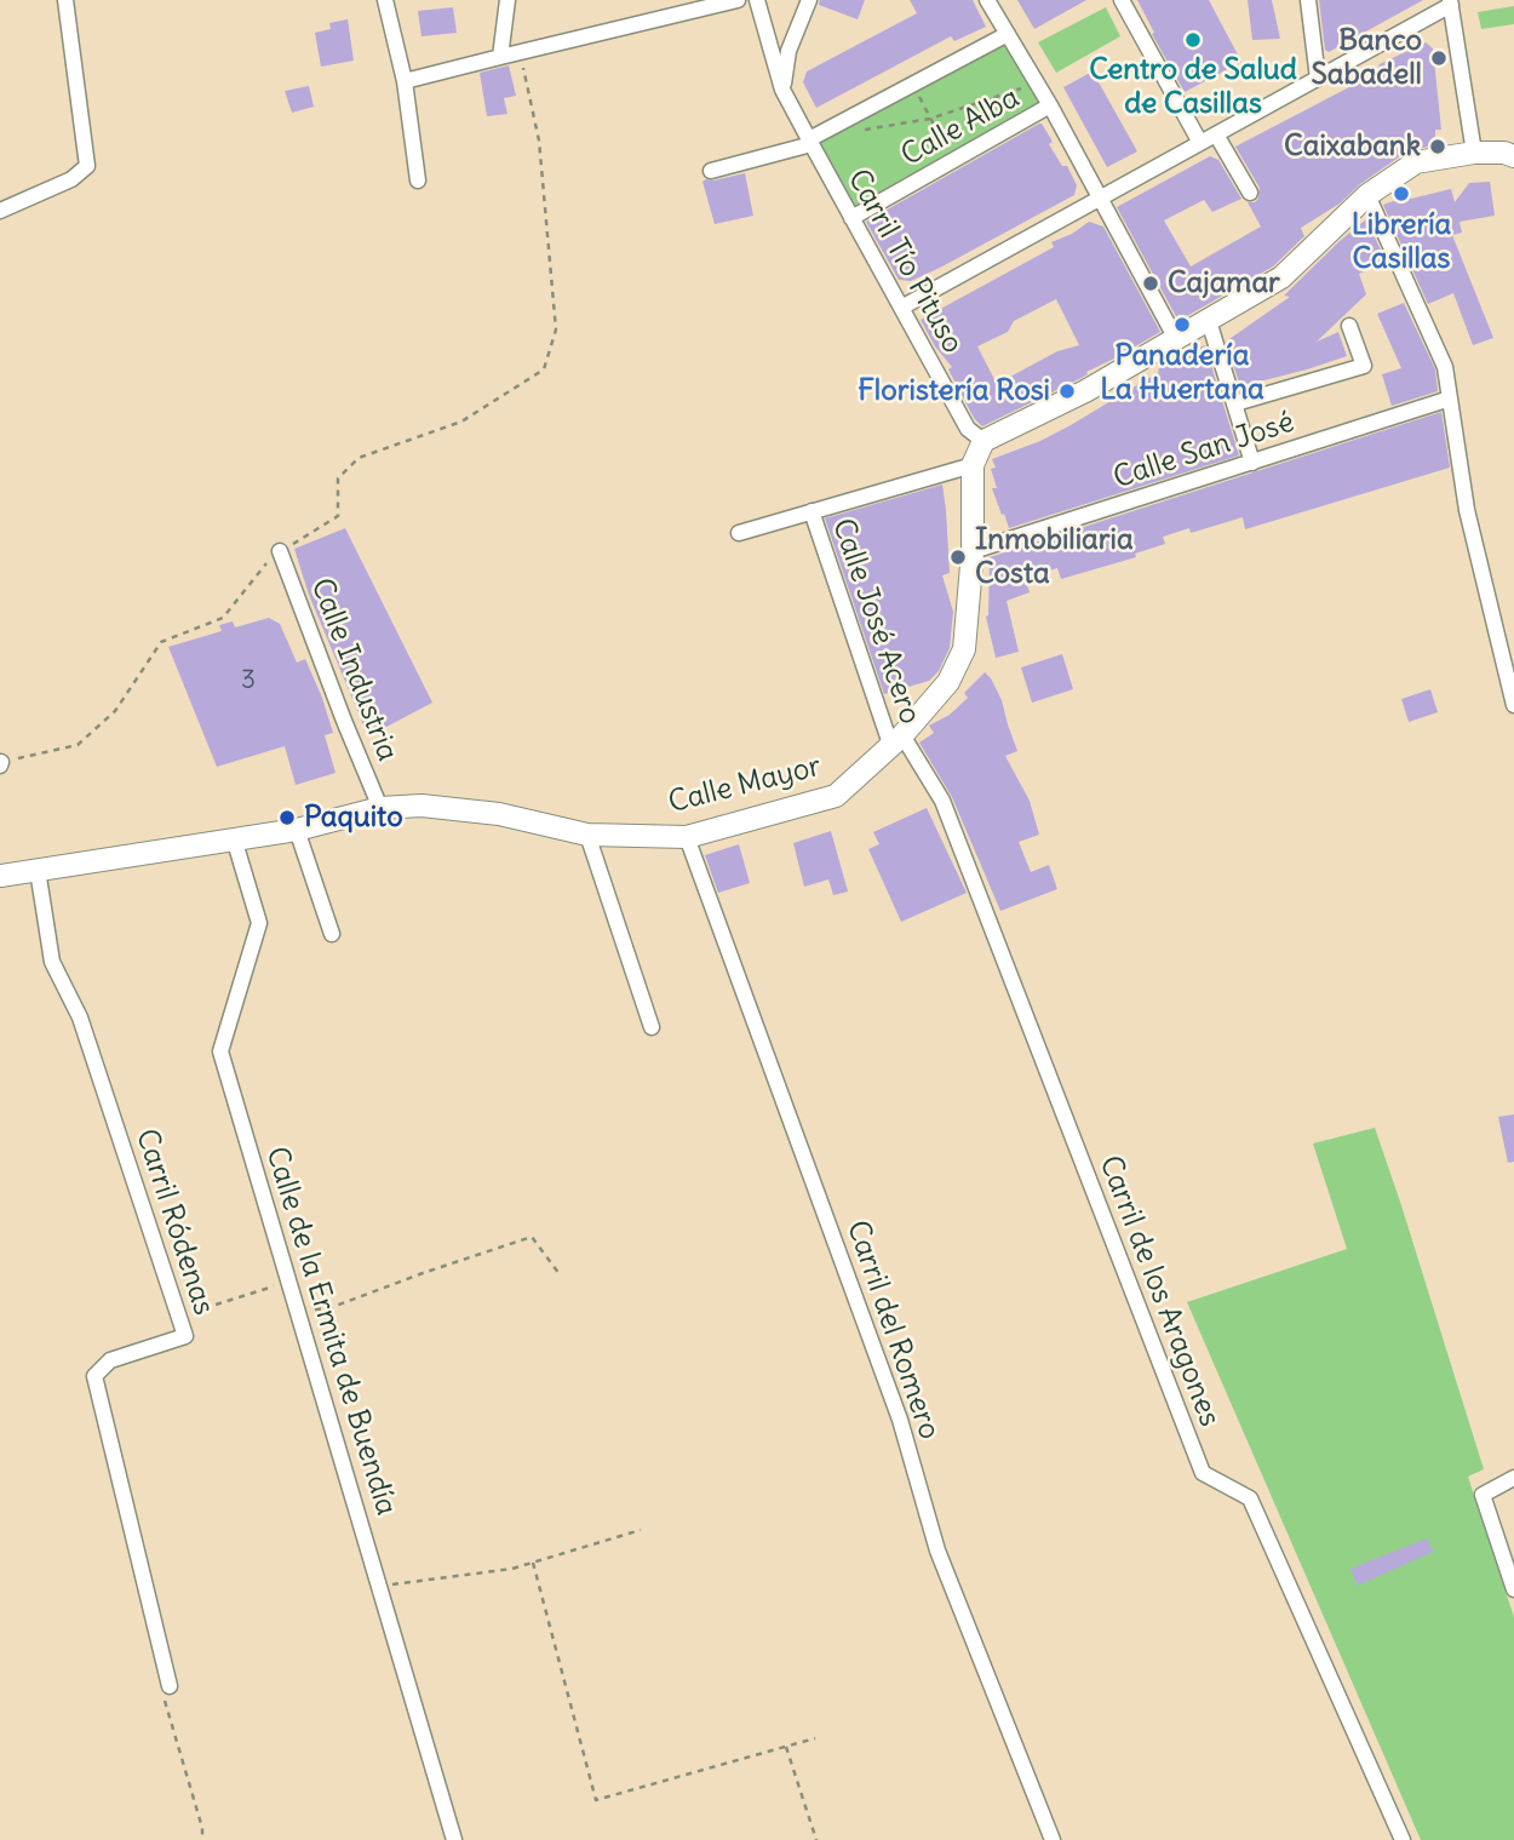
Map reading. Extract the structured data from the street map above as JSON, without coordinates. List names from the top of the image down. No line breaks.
{"streets":{"street":["Calle Alba","Carril Tío Pituso","Calle San José","Calle José Acero","Calle Industria","Calle Mayor","Carril Ródenas","Carril de los Aragones","Carril del Romero","Calle de la Ermita de Buendía"]},"crossings":[["Calle Alba","Carril Tío Pituso"],["Carril Tío Pituso","Calle Mayor"],["Calle San José","Calle Mayor"],["Calle José Acero","Calle Mayor"],["Calle José Acero","Carril de los Aragones"],["Calle Industria","Calle Mayor"],["Calle Mayor","Carril Ródenas"],["Calle Mayor","Carril de los Aragones"],["Calle Mayor","Carril del Romero"],["Calle Mayor","Calle de la Ermita de Buendía"]],"places":["Centro de Salud de Casillas","Banco Sabadell","Caixabank","Librería Casillas","Cajamar","Panadería La Huertana","Floristería Rosi","Inmobiliaria Costa","Paquito"],"house_numbers":["3"]}
